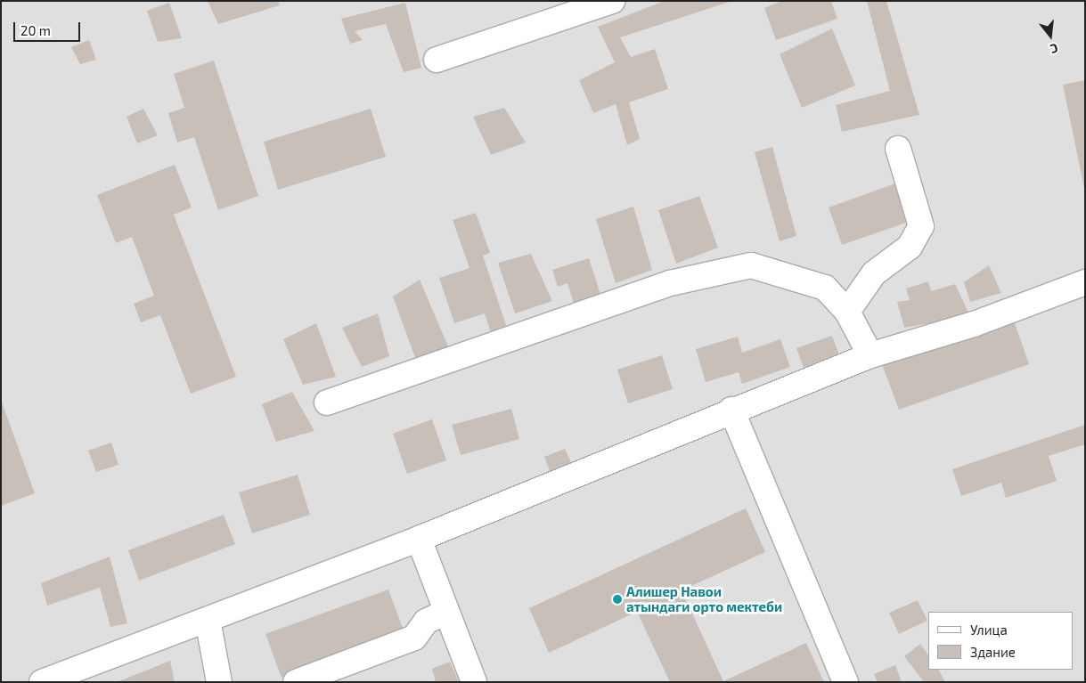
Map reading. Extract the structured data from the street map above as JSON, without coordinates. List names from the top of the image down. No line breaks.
{"places":["Алишер Навои атындаги орто мектеби"],"legend":["Улица","Здание"],"scale_bar":"20 m","north":"bottom"}
